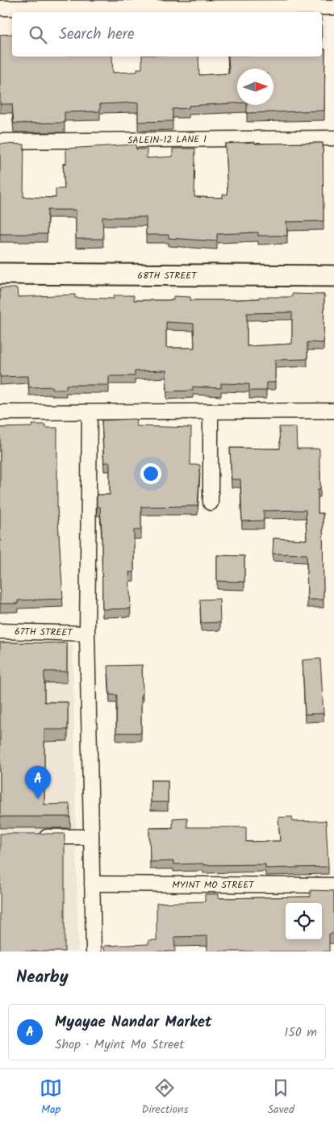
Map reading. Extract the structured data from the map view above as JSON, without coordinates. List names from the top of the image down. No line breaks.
{"streets":{"main road":["68TH STREET"],"street":["SALEIN-12 LANE 1","67TH STREET","MYINT MO STREET"]},"north":"right","page":{"search":"Search here","pins":"A","heading":"Nearby","list":[{"mark":"A","name":"Myayae Nandar Market","note":"Shop · Myint Mo Street","value":"150 m"}],"nav":["Map","Directions","Saved"]}}
